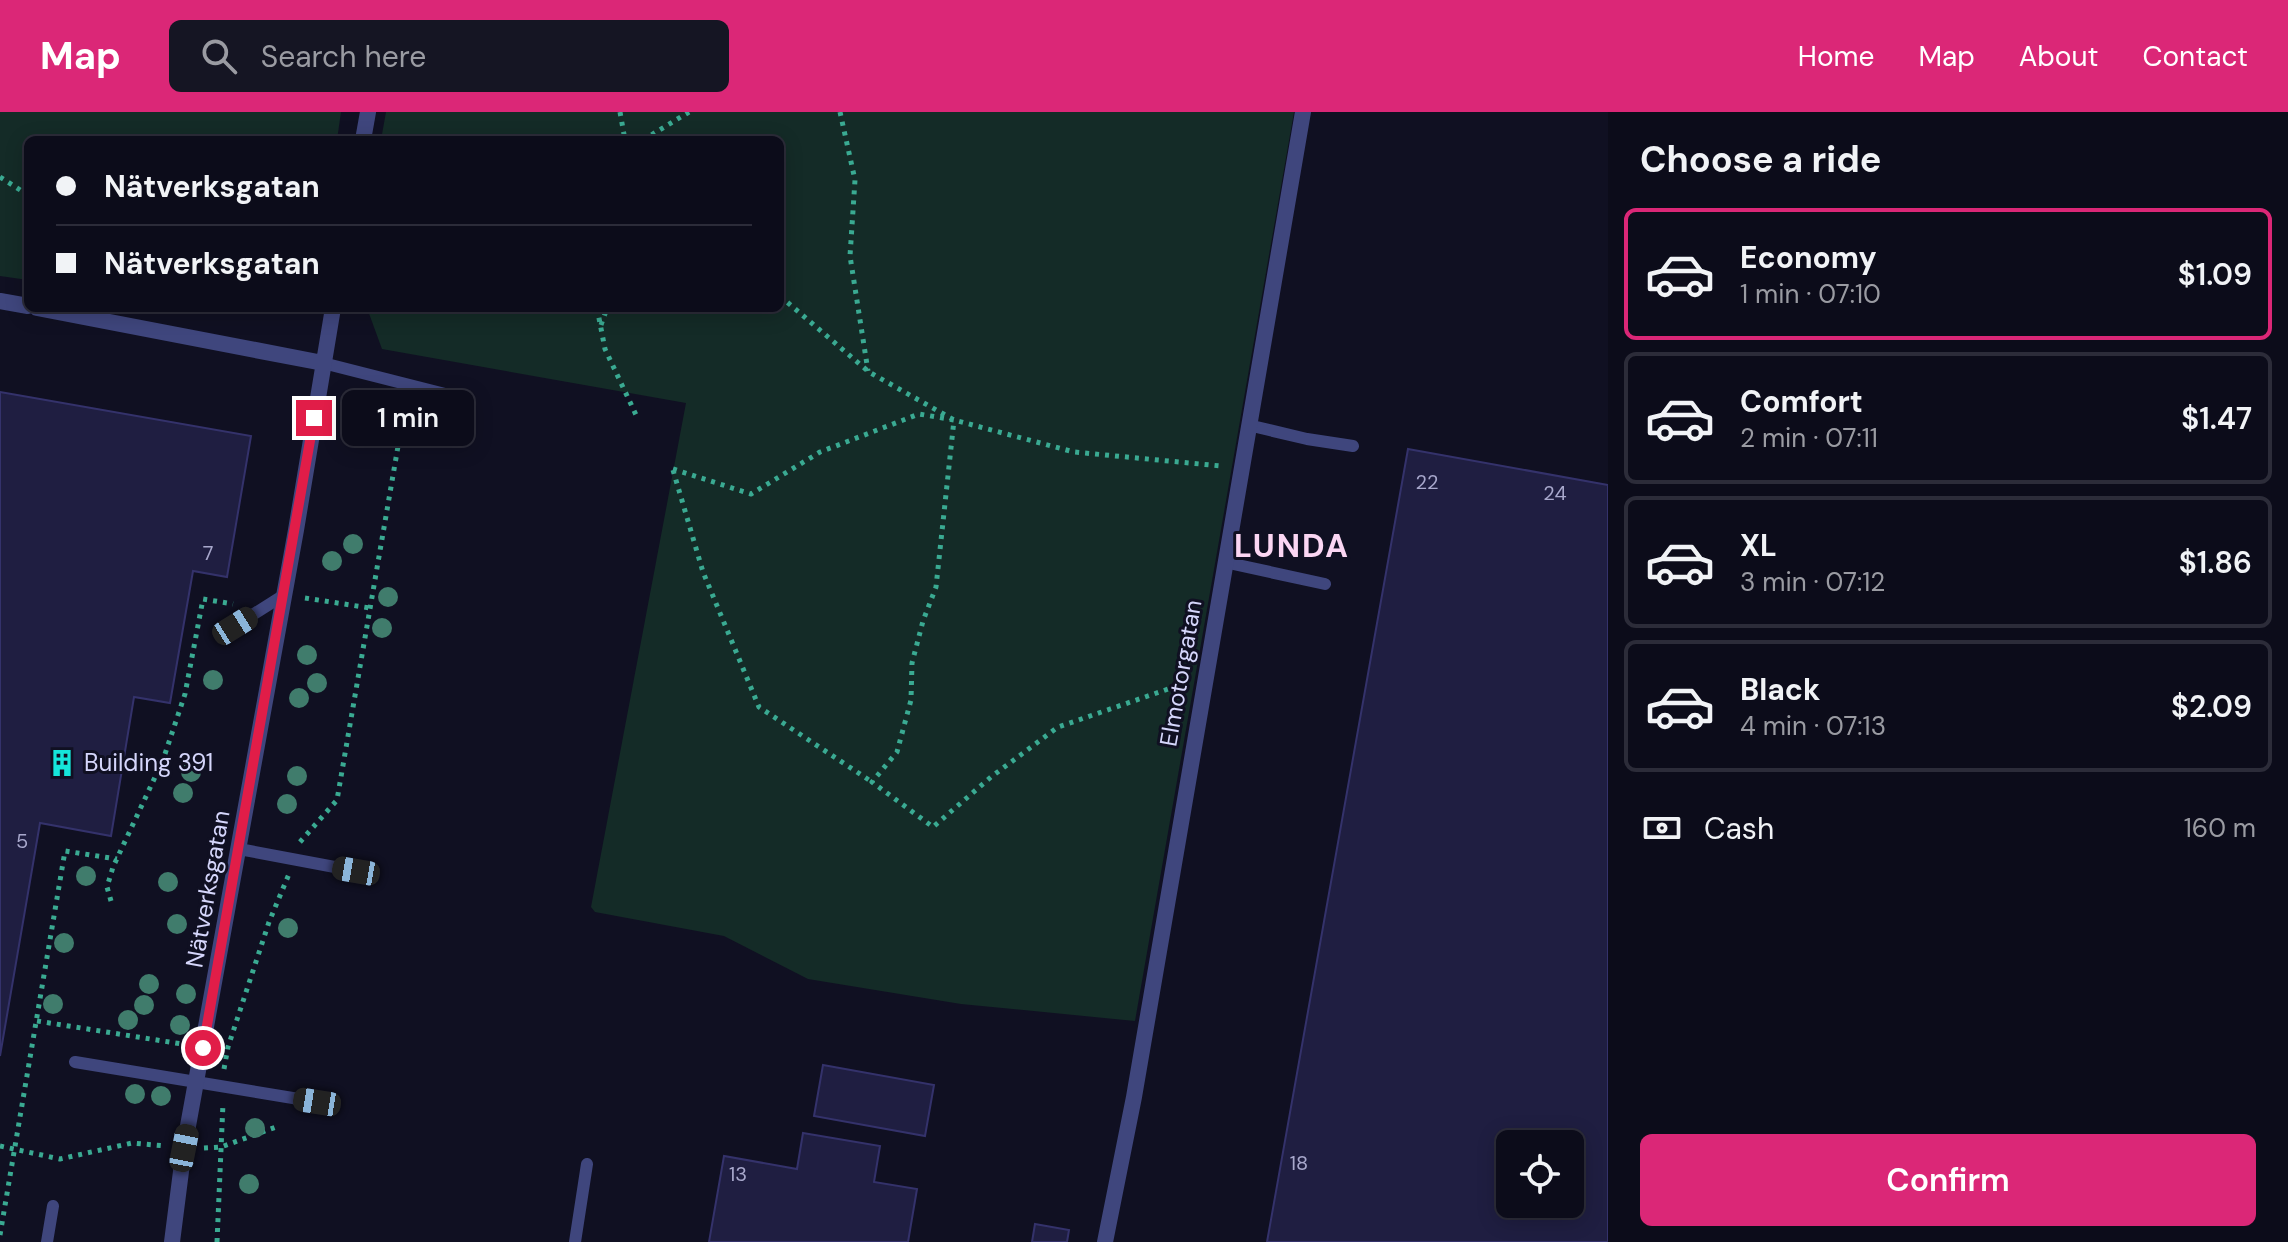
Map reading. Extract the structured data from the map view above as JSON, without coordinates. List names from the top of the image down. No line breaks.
{"streets":{"street":["Elmotorgatan","Nätverksgatan"]},"districts":["LUNDA"],"places":{"building":["Building 391"]},"house_numbers":["22","24","7","5","18","13"],"page":{"header":"Map","search":"Search here","nav":["Home","Map","About","Contact"],"heading":"Choose a ride","banner":["Nätverksgatan","Nätverksgatan"],"list":[{"name":"Economy","note":"1 min · 07:10","value":"$1.09"},{"name":"Comfort","note":"2 min · 07:11","value":"$1.47"},{"name":"XL","note":"3 min · 07:12","value":"$1.86"},{"name":"Black","note":"4 min · 07:13","value":"$2.09"}],"bubble":"1 min","pay":["Cash","160 m"],"buttons":"Confirm"}}
